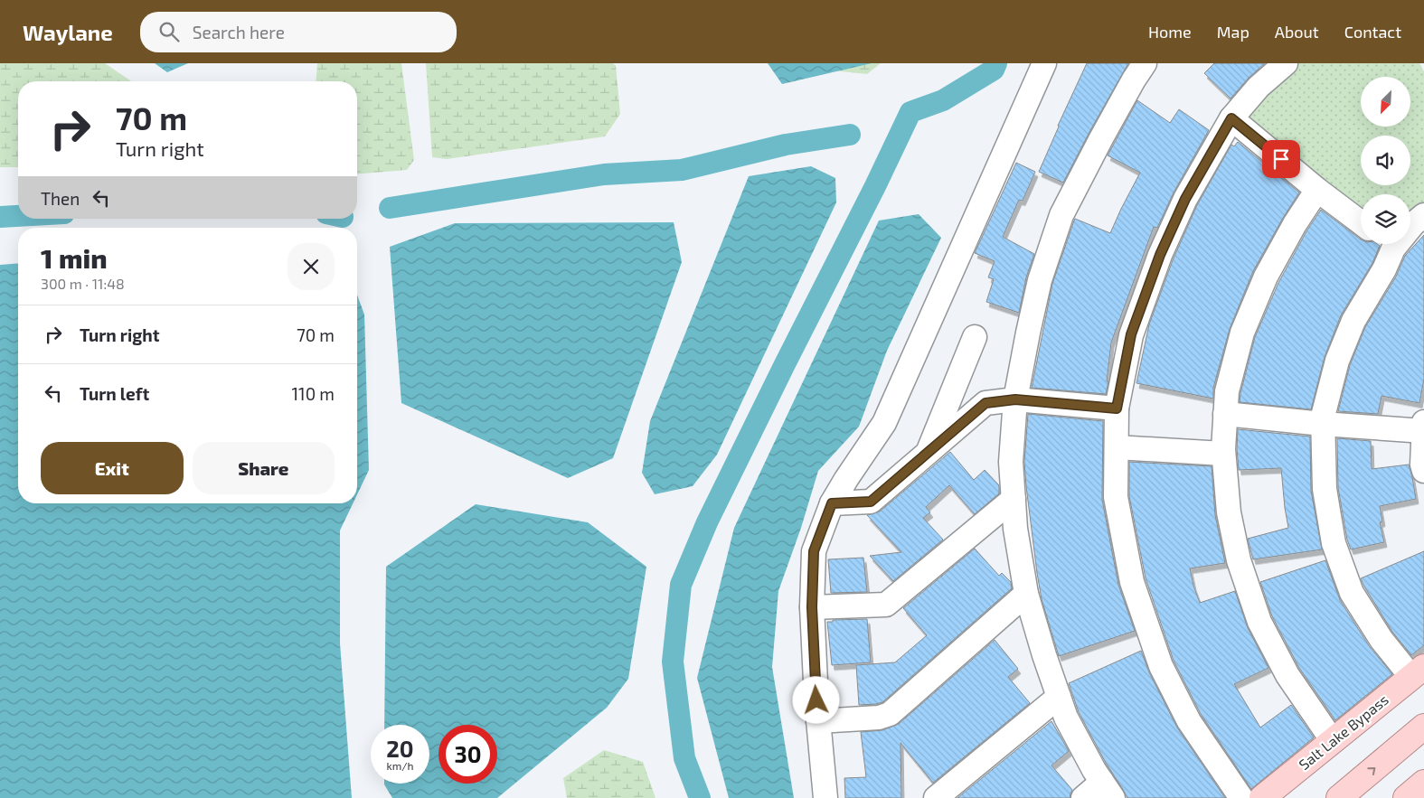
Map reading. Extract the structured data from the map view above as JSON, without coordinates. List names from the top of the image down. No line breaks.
{"streets":{"main road":["Salt Lake Bypass"]},"north":"bottom left","page":{"header":"Waylane","search":"Search here","nav":["Home","Map","About","Contact"],"turn":["70 m","Turn right"],"then":"Then","heading":["1 min","300 m · 11:48"],"list":[{"name":"Turn right","value":"70 m"},{"name":"Turn left","value":"110 m"}],"buttons":["Exit","Share"],"speed":"20 km/h","limit":"30"}}
